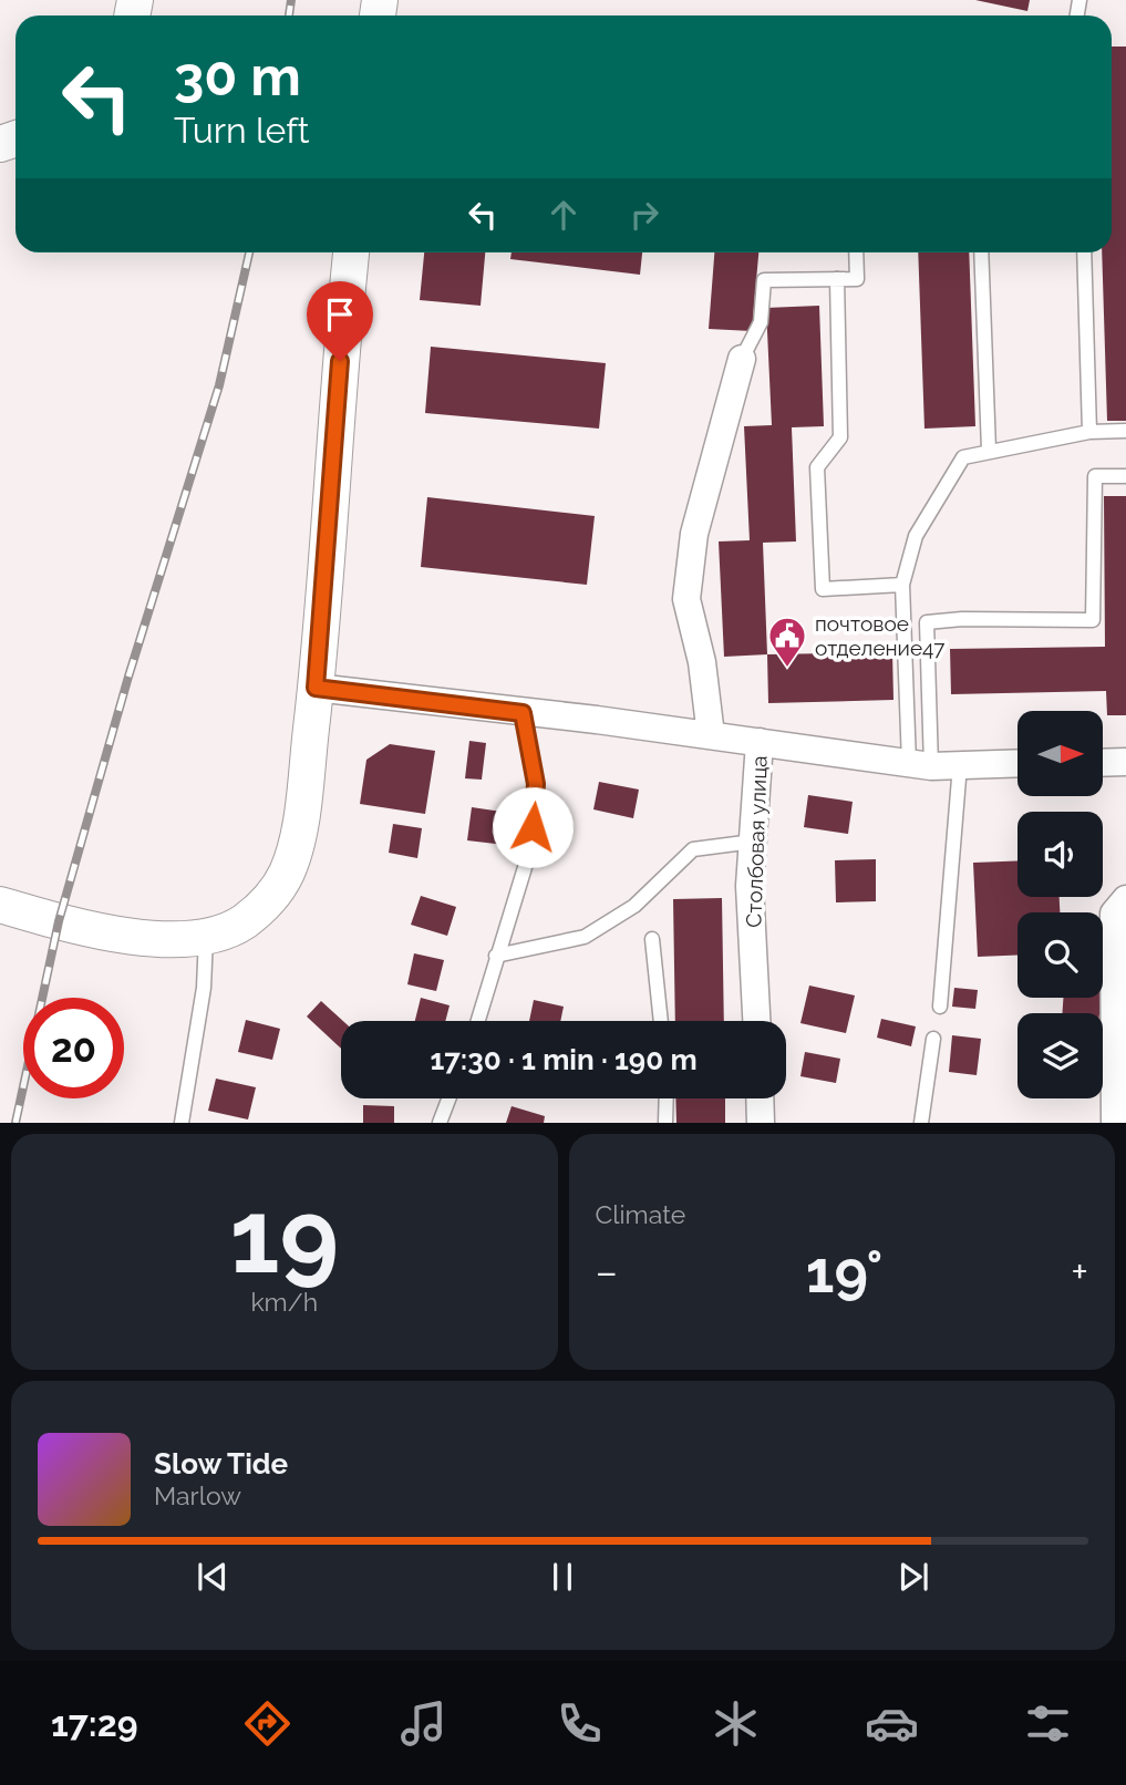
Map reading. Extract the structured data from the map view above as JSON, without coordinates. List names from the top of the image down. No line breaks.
{"streets":{"street":["Столбовая улица"]},"places":{"public building":["почтовое отделение47"]},"north":"right","page":{"turn":["30 m","Turn left"],"limit":"20","trip":"17:30 · 1 min · 190 m","tile":[["19","km/h"],"Climate"],"heat":["−","19°","+"],"song":["Slow Tide","Marlow"],"tabs":"17:29"}}
